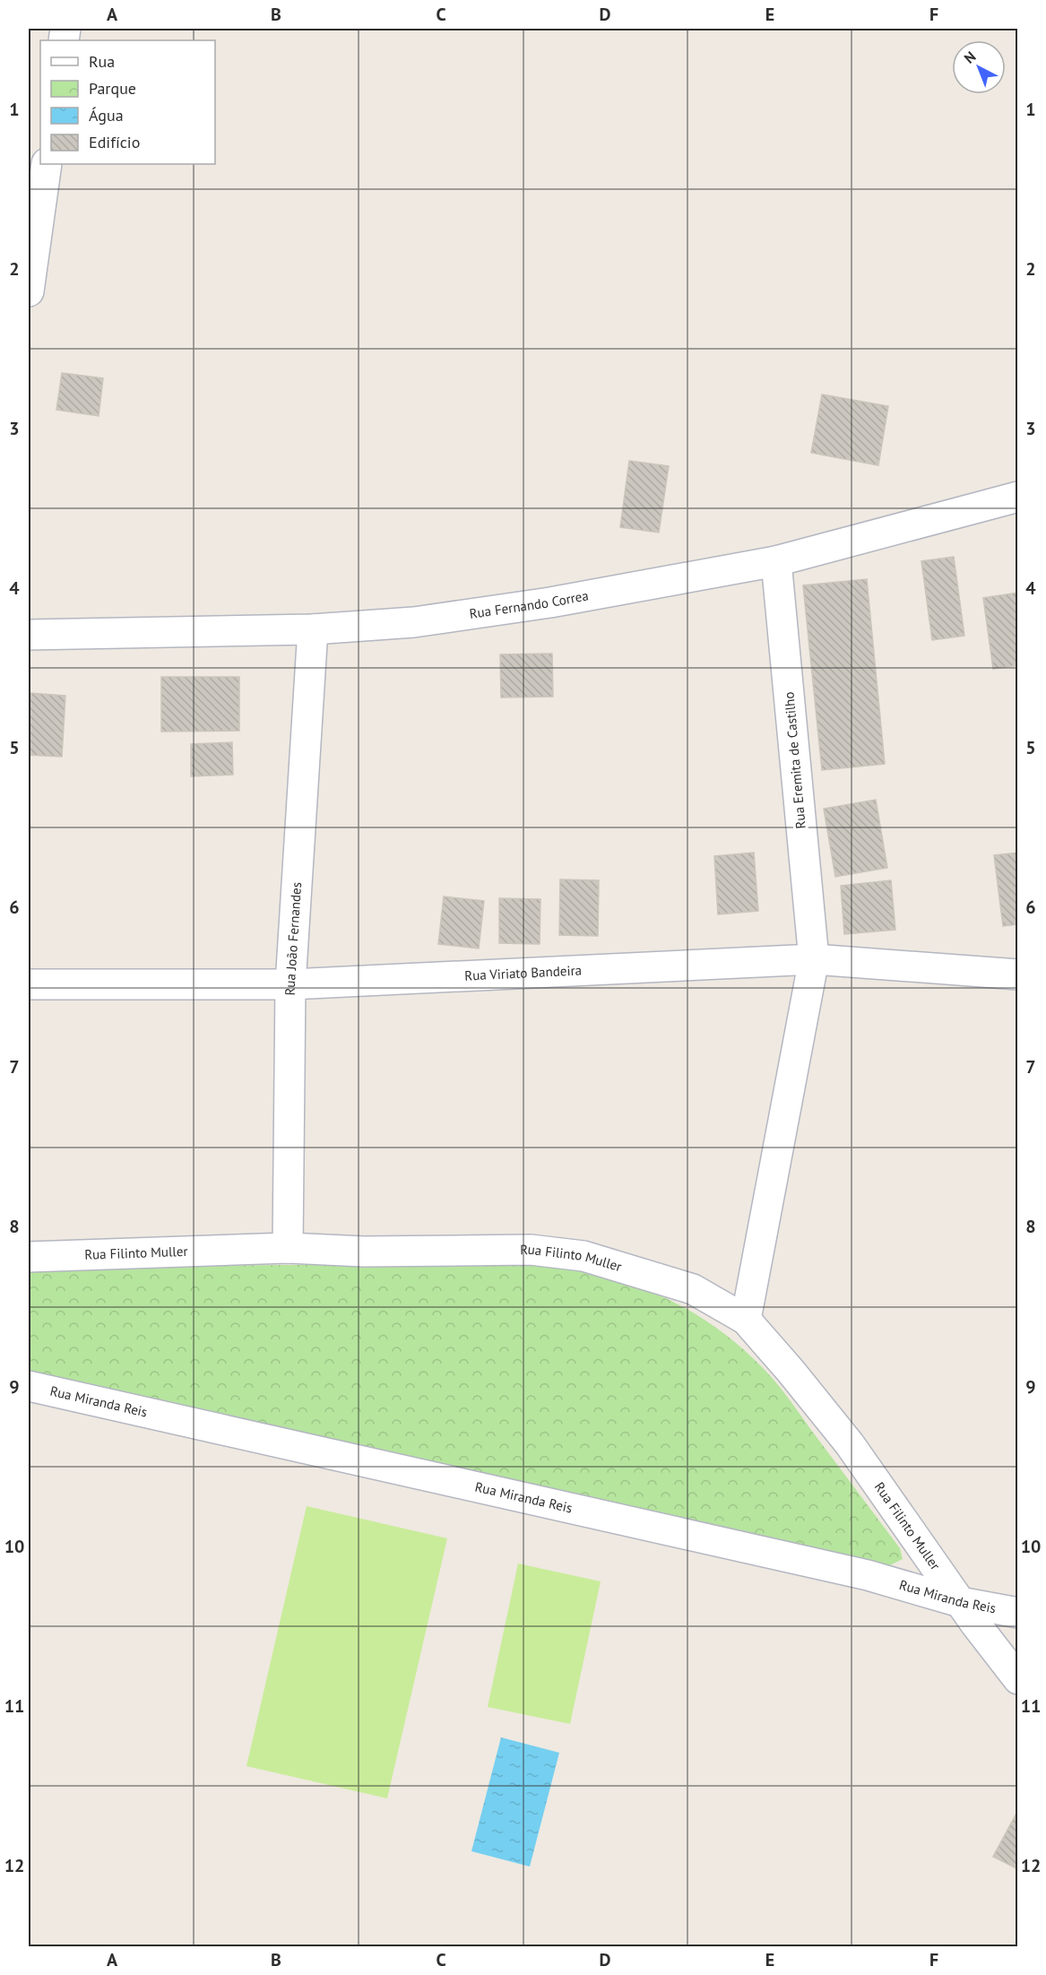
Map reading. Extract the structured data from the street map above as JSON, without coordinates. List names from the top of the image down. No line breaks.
{"streets":{"street":["Rua Fernando Correa","Rua Eremita de Castilho","Rua João Fernandes","Rua Viriato Bandeira","Rua Filinto Muller","Rua Miranda Reis"]},"crossings":[["Rua Fernando Correa","Rua Eremita de Castilho"],["Rua Fernando Correa","Rua João Fernandes"],["Rua Eremita de Castilho","Rua Viriato Bandeira"],["Rua Eremita de Castilho","Rua Filinto Muller"],["Rua João Fernandes","Rua Viriato Bandeira"],["Rua João Fernandes","Rua Filinto Muller"],["Rua Filinto Muller","Rua Miranda Reis"]],"legend":["Rua","Parque","Água","Edifício"],"north":"top left","grid":{"columns":["A","B","C","D","E","F"],"rows":["1","2","3","4","5","6","7","8","9","10","11","12"]}}
